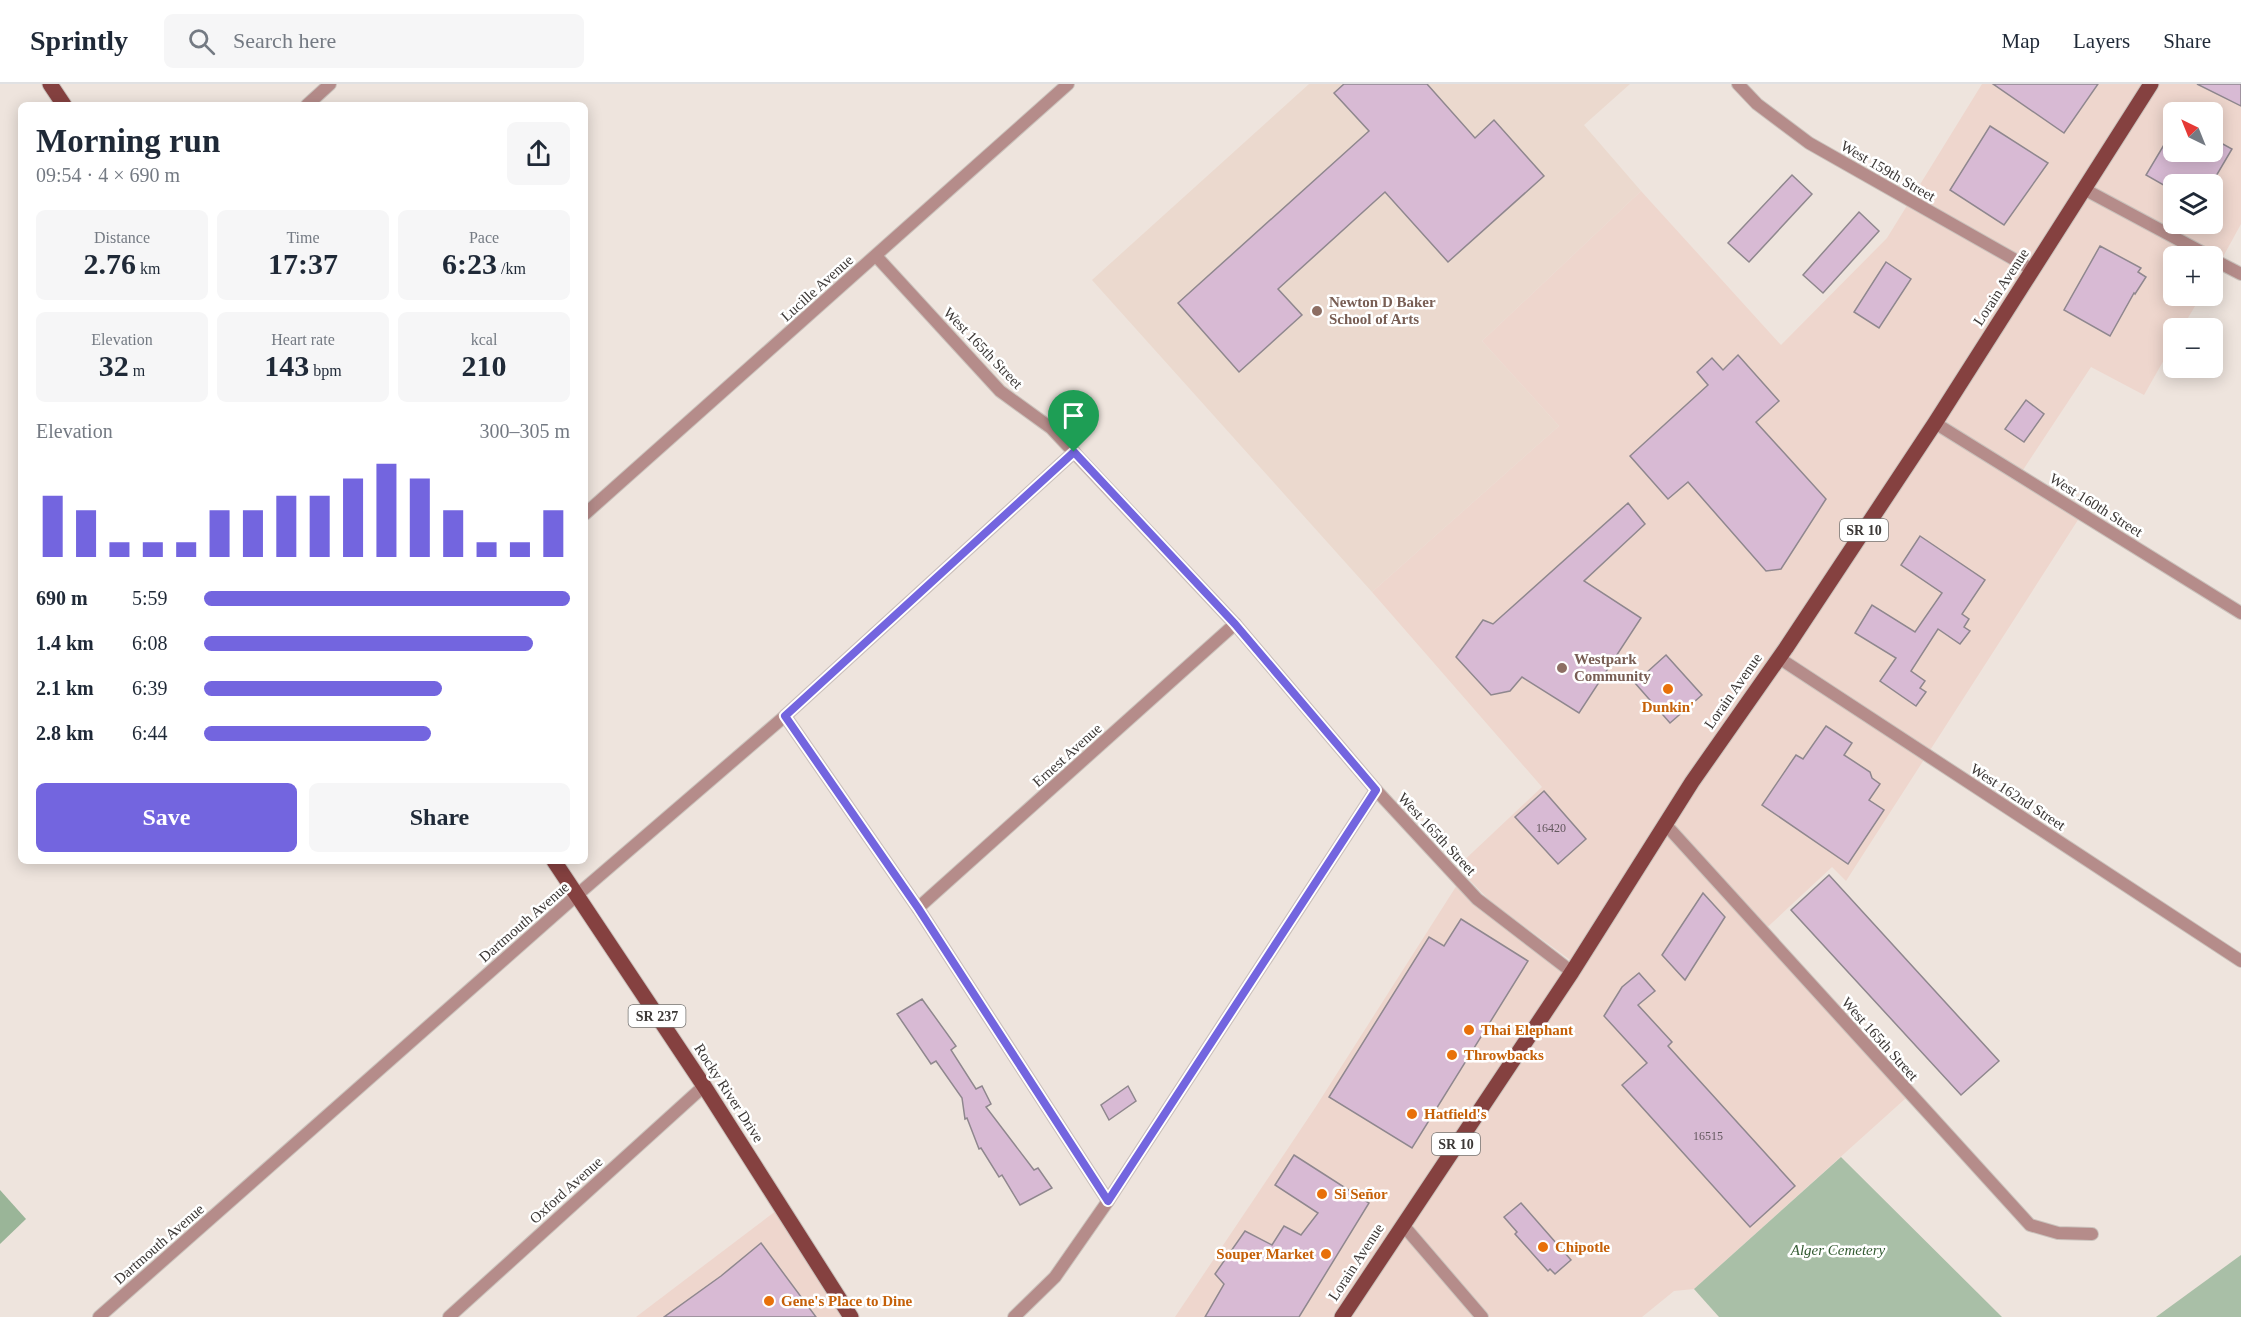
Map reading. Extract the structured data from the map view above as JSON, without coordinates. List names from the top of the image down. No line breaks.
{"streets":{"main road":["Lorain Avenue","SR 10","SR 237","Rocky River Drive"],"street":["West 159th Street","Lucille Avenue","West 165th Street","West 160th Street","Ernest Avenue","West 162nd Street","Dartmouth Avenue","Oxford Avenue"]},"crossings":[["West 159th Street","Lorain Avenue"],["Lorain Avenue","West 165th Street"],["Lorain Avenue","West 160th Street"],["Lorain Avenue","West 162nd Street"],["Lucille Avenue","West 165th Street"],["West 165th Street","Ernest Avenue"],["West 165th Street","Dartmouth Avenue"],["Dartmouth Avenue","Rocky River Drive"],["Rocky River Drive","Oxford Avenue"]],"parks":["Alger Cemetery"],"places":["Newton D Baker School of Arts","Westpark Community","Dunkin'","Thai Elephant","Throwbacks","Hatfield's","Si Señor","Chipotle","Souper Market","Gene's Place to Dine"],"house_numbers":["16420","16515"],"north":"top left","page":{"header":"Sprintly","search":"Search here","nav":["Map","Layers","Share"],"map_buttons":["+","−"],"heading":["Morning run","09:54 · 4 × 690 m"],"stats":[["Distance","2.76 km"],["Time","17:37"],["Pace","6:23 /km"],["Elevation","32 m"],["Heart rate","143 bpm"],["kcal","210"]],"chart":["Elevation","300–305 m"],"list":[{"name":"690 m","note":"5:59"},{"name":"1.4 km","note":"6:08"},{"name":"2.1 km","note":"6:39"},{"name":"2.8 km","note":"6:44"}],"buttons":["Save","Share"]}}
